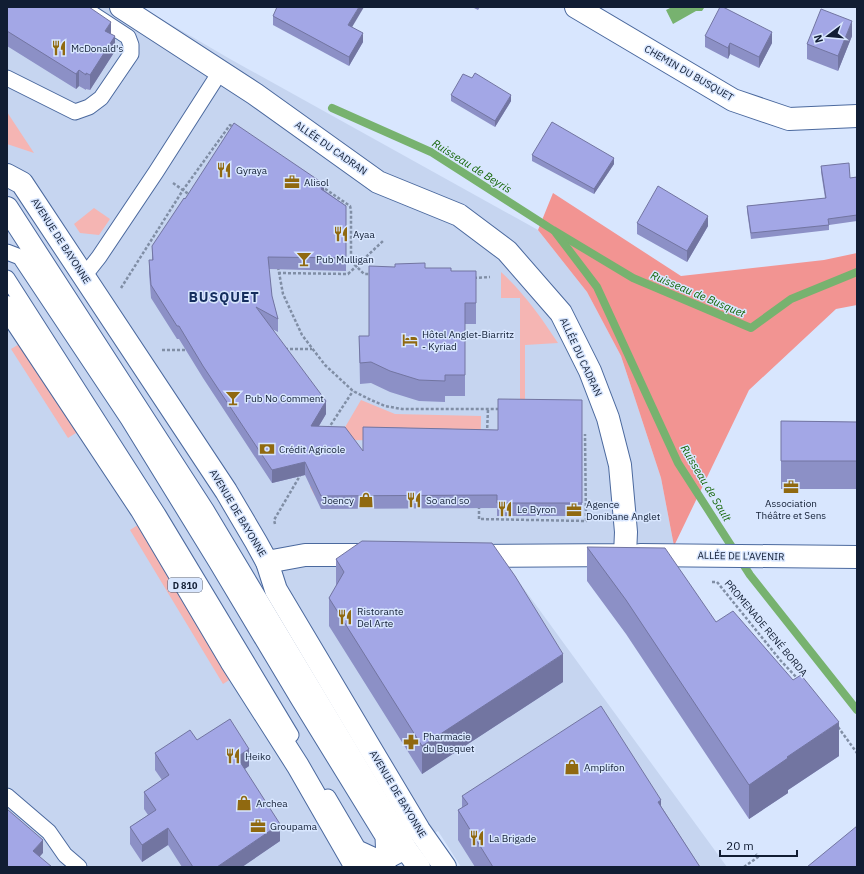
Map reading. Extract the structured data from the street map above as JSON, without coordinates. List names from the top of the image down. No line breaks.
{"streets":{"street":["CHEMIN DU BUSQUET","ALLÉE DU CADRAN","AVENUE DE BAYONNE","ALLÉE DE L'AVENIR","D 810"],"path":["PROMENADE RENÉ BORDA"]},"crossings":[["ALLÉE DU CADRAN","ALLÉE DE L'AVENIR"]],"districts":["BUSQUET"],"water":["Ruisseau de Beyris","Ruisseau de Busquet","Ruisseau de Sault"],"places":{"restaurant":["McDonald's","Gyraya","Ayaa","So and so","Le Byron","Ristorante Del Arte","Heiko","La Brigade"],"office":["Alisol","Association Théâtre et Sens","Agence Donibane Anglet","Groupama"],"bar":["Pub Mulligan","Pub No Comment"],"hotel":["Hôtel Anglet-Biarritz - Kyriad"],"bank":["Crédit Agricole"],"shop":["Joency","Amplifon","Archea"],"pharmacy":["Pharmacie du Busquet"]},"scale_bar":"20 m","north":"left"}
